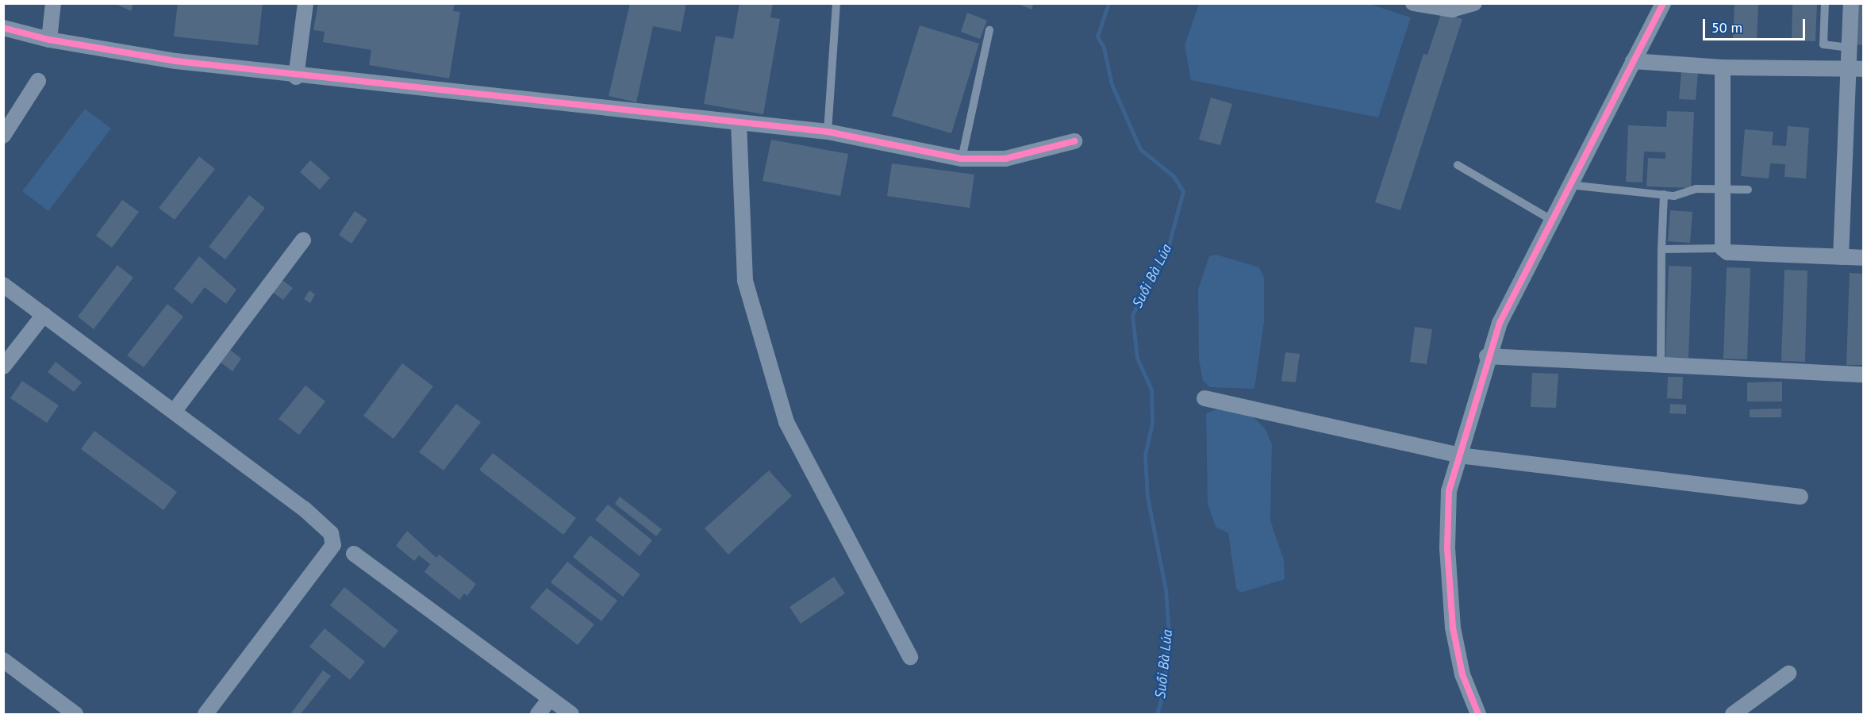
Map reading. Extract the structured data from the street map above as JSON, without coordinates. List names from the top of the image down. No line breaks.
{"water":["Suối Bà Lúa"],"scale_bar":"50 m"}
